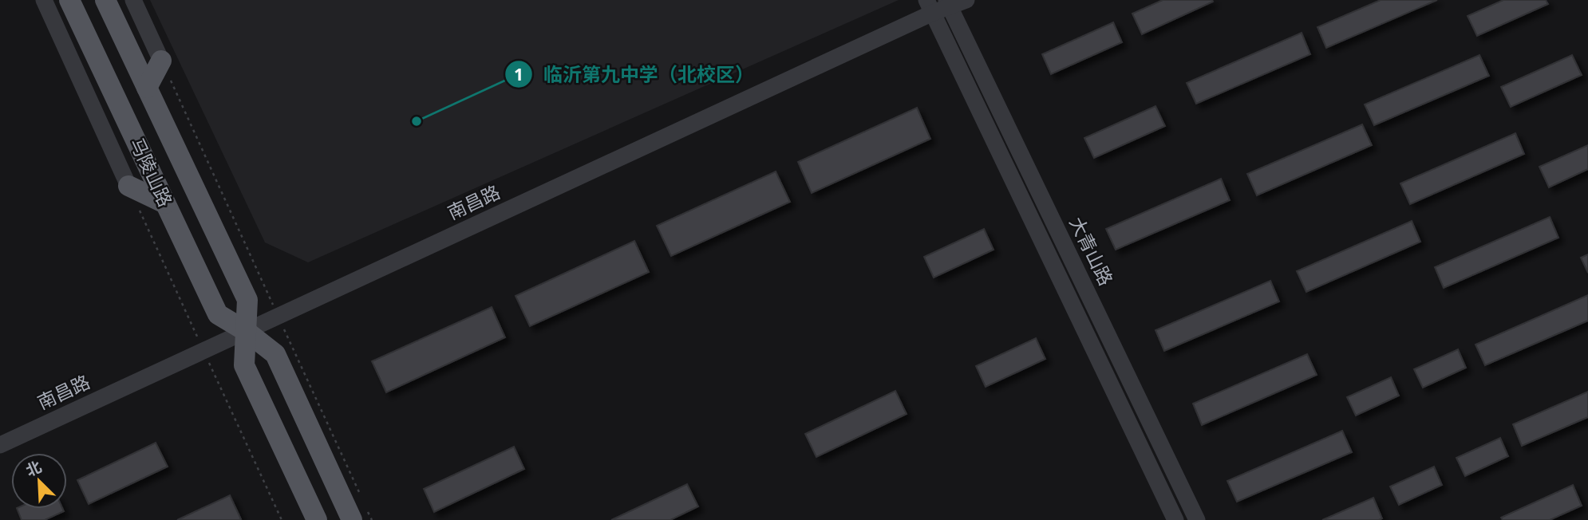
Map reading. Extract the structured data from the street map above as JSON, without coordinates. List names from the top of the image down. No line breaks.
{"streets":{"main road":["马陵山路"],"street":["南昌路","大青山路"]},"crossings":[["马陵山路","南昌路"],["南昌路","大青山路"]],"places":["临沂第九中学（北校区）"],"north":"top left"}
